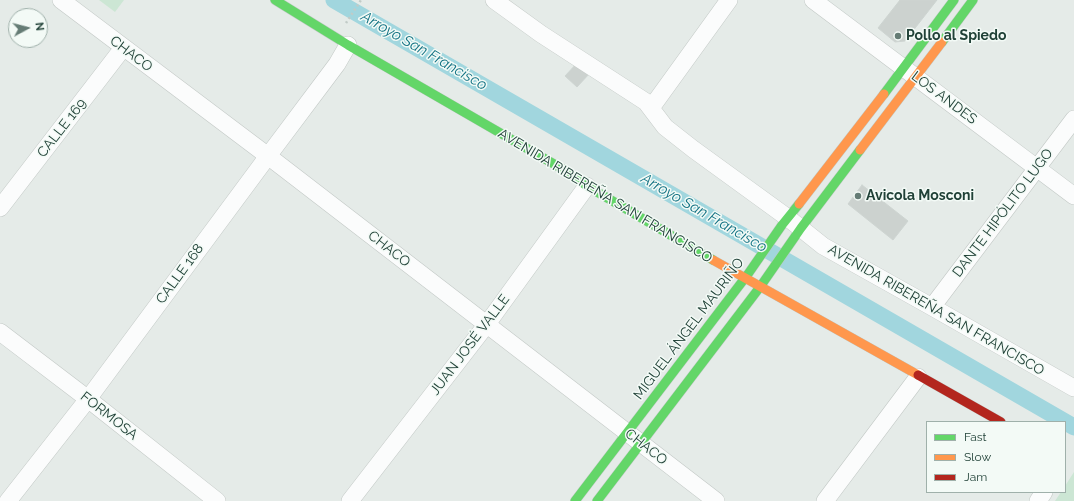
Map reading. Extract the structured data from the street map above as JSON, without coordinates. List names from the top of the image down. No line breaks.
{"streets":{"main road":["AVENIDA RIBEREÑA SAN FRANCISCO","MIGUEL ÁNGEL MAURIÑO"],"street":["CHACO","LOS ANDES","CALLE 169","DANTE HIPÓLITO LUGO","CALLE 168","JUAN JOSÉ VALLE","FORMOSA"]},"crossings":[["CHACO","CALLE 169"],["CHACO","CALLE 168"],["CHACO","MIGUEL ÁNGEL MAURIÑO"],["CHACO","JUAN JOSÉ VALLE"],["LOS ANDES","DANTE HIPÓLITO LUGO"],["LOS ANDES","MIGUEL ÁNGEL MAURIÑO"],["AVENIDA RIBEREÑA SAN FRANCISCO","DANTE HIPÓLITO LUGO"],["AVENIDA RIBEREÑA SAN FRANCISCO","CALLE 168"],["AVENIDA RIBEREÑA SAN FRANCISCO","MIGUEL ÁNGEL MAURIÑO"],["AVENIDA RIBEREÑA SAN FRANCISCO","JUAN JOSÉ VALLE"],["CALLE 168","FORMOSA"]],"water":["Arroyo San Francisco"],"places":["Pollo al Spiedo","Avicola Mosconi"],"legend":["Fast","Slow","Jam"],"north":"right"}
